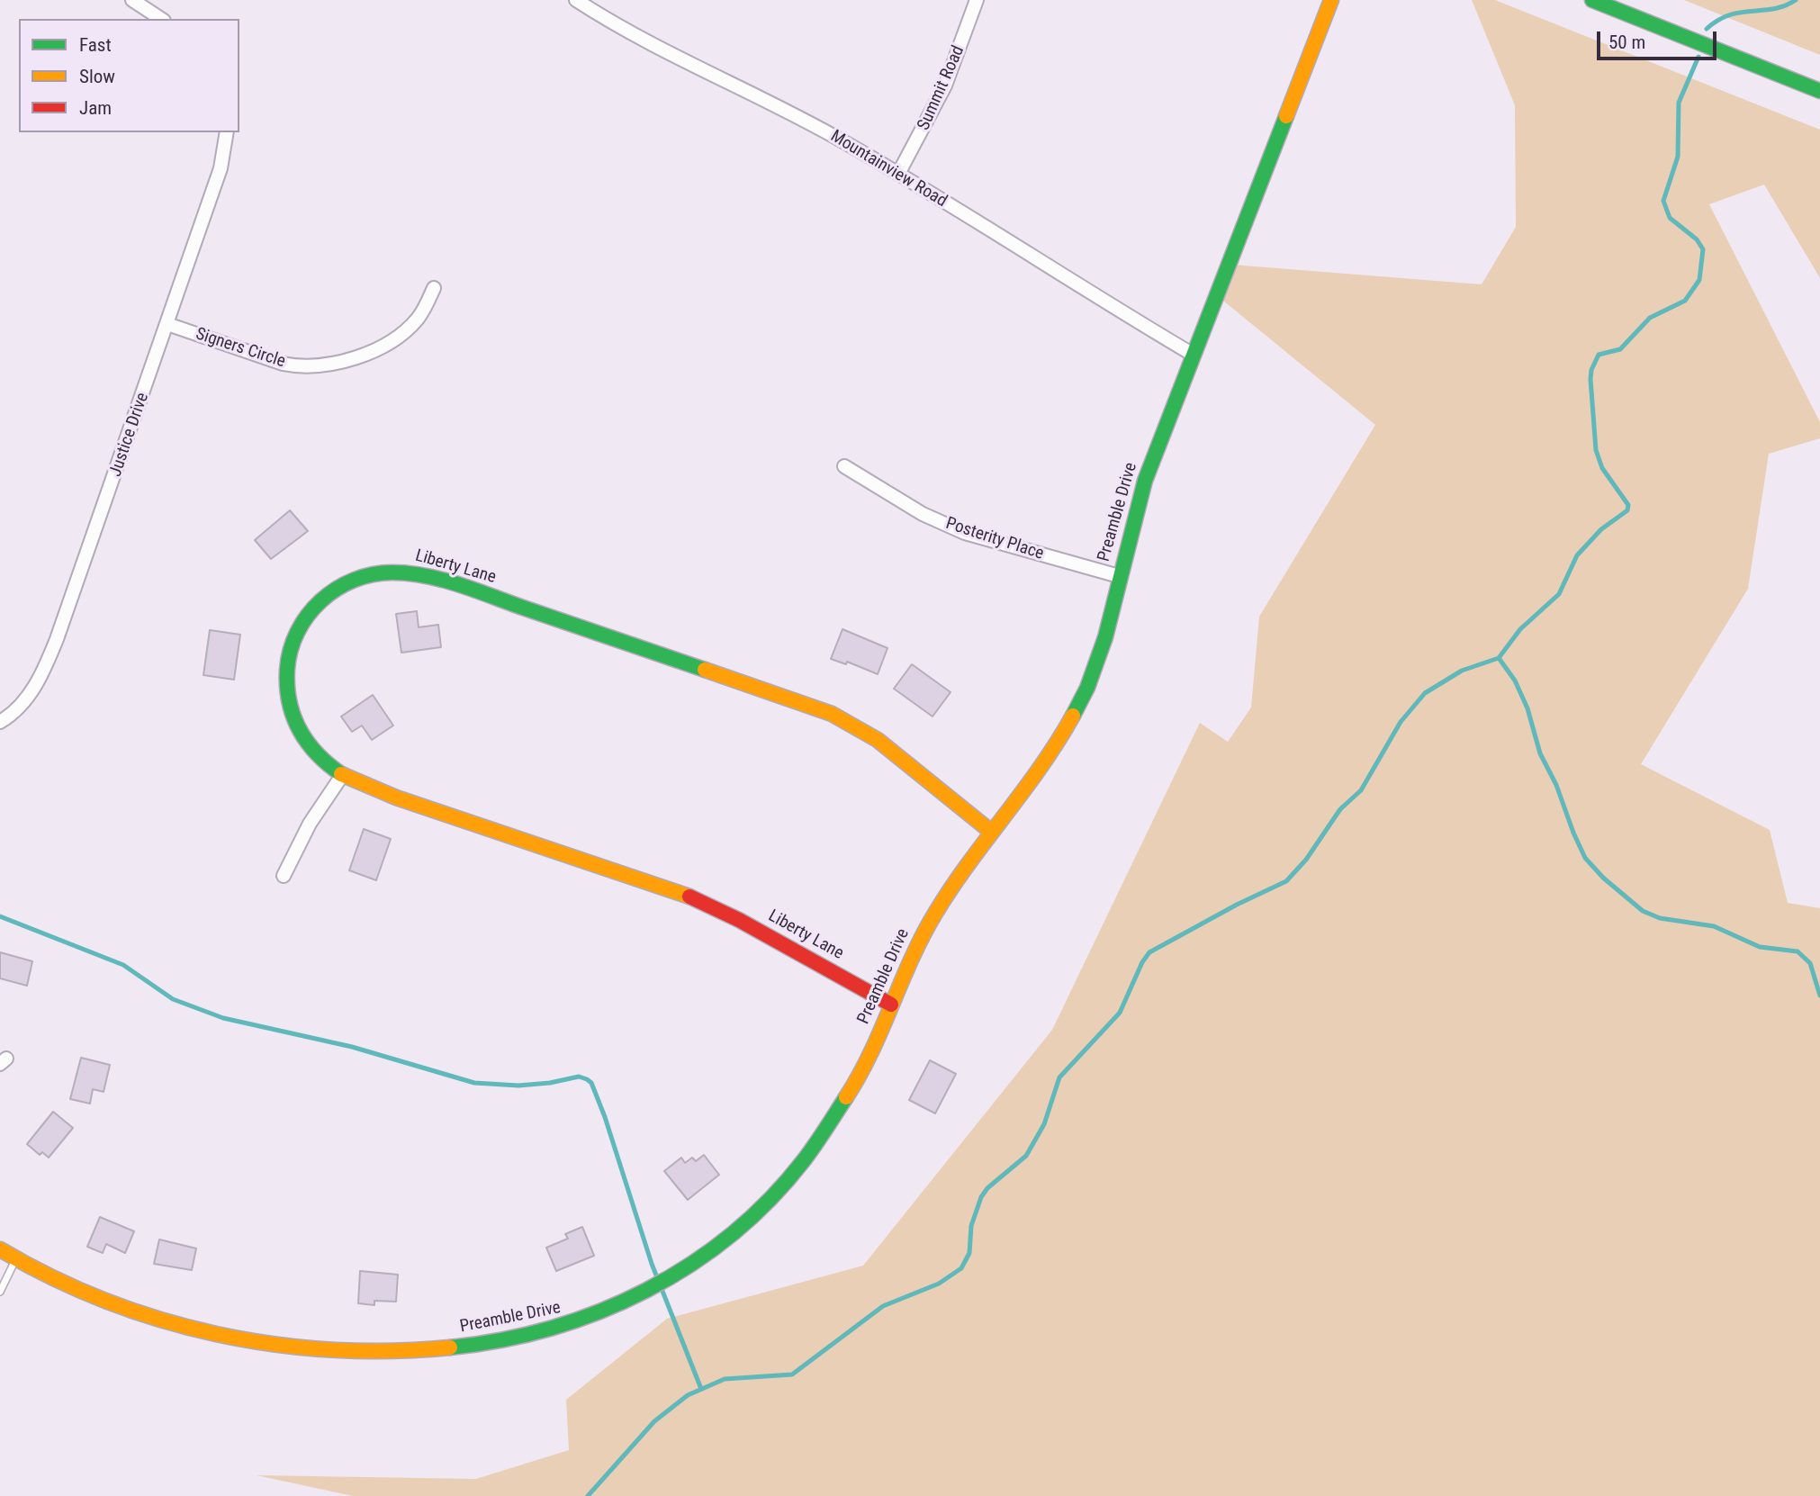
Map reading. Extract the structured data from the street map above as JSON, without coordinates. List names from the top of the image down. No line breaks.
{"streets":{"street":["Summit Road","Mountainview Road","Signers Circle","Justice Drive","Preamble Drive","Posterity Place","Liberty Lane"]},"crossings":[["Summit Road","Mountainview Road"],["Mountainview Road","Preamble Drive"],["Signers Circle","Justice Drive"],["Preamble Drive","Posterity Place"],["Preamble Drive","Liberty Lane"]],"legend":["Fast","Slow","Jam"],"scale_bar":"50 m"}
